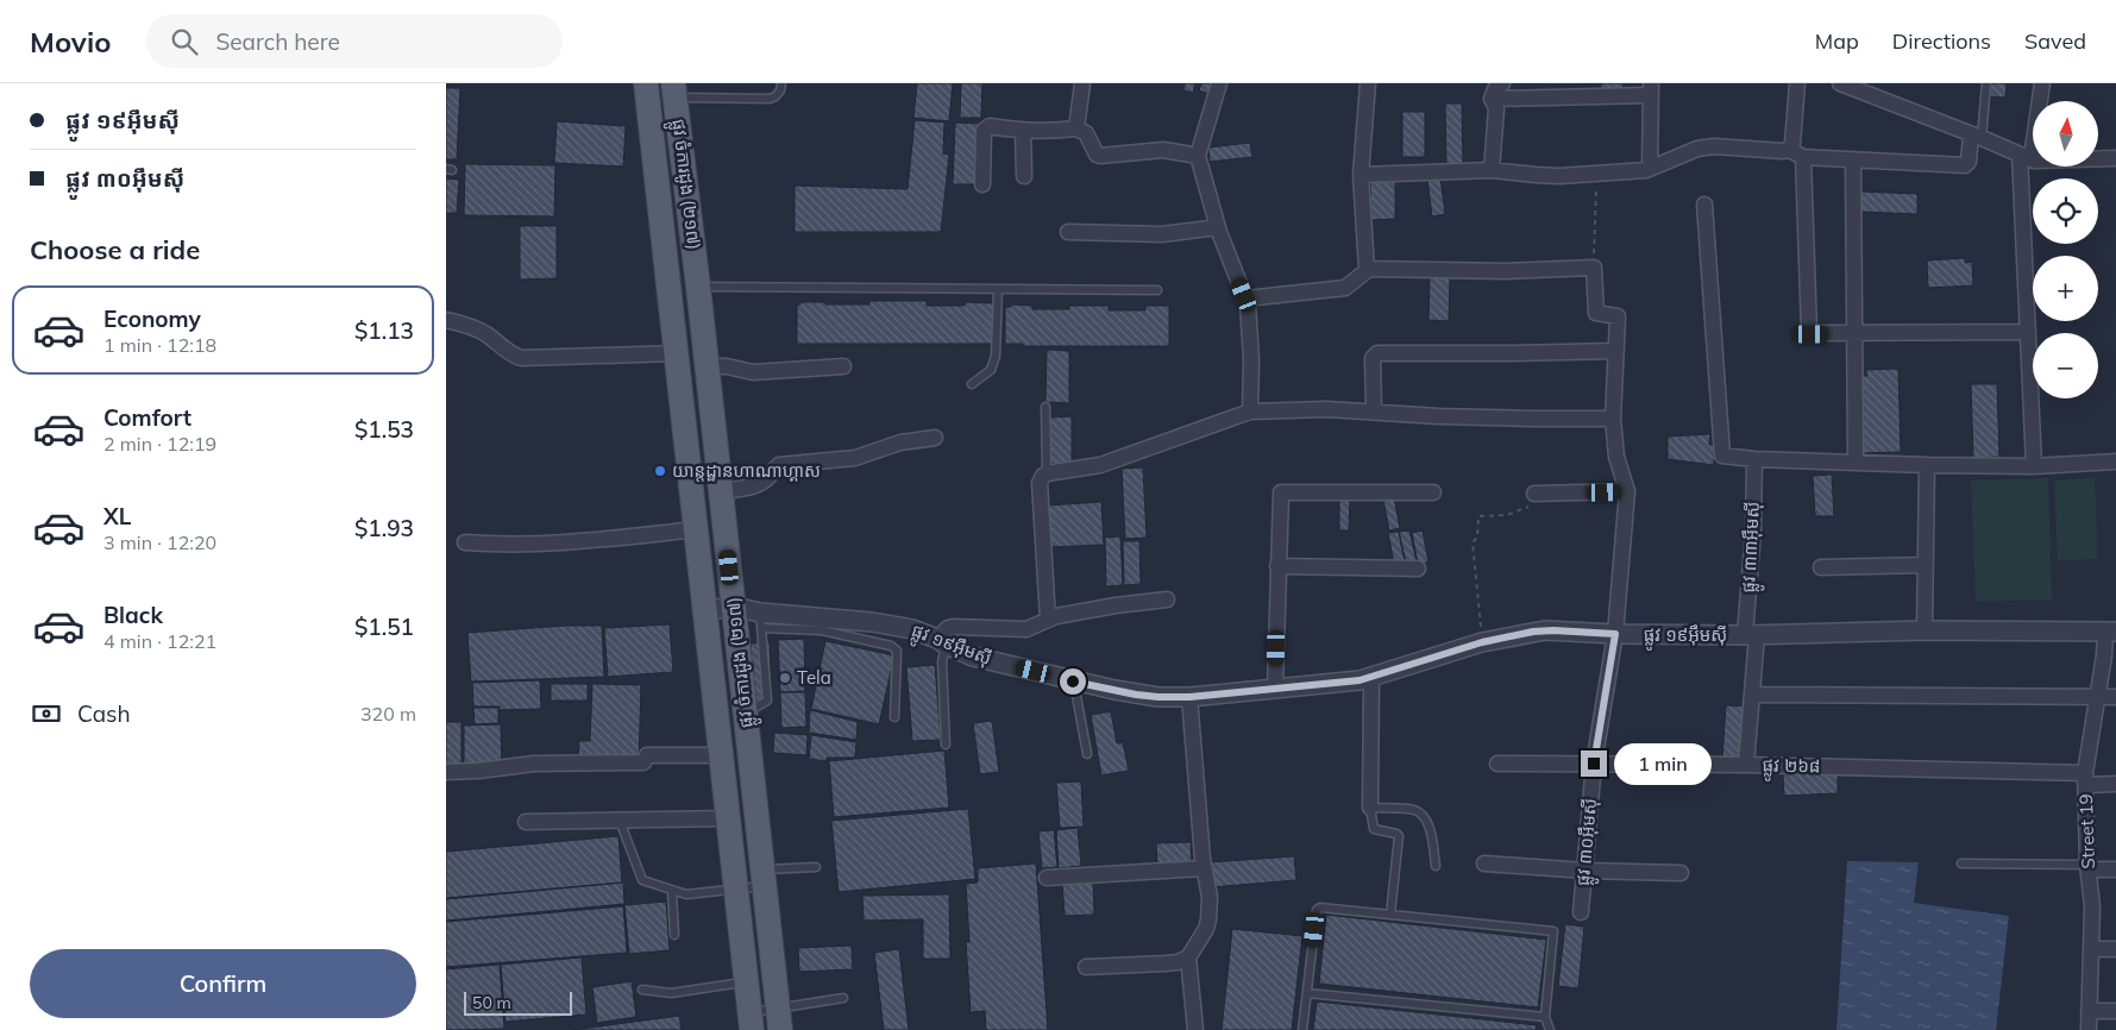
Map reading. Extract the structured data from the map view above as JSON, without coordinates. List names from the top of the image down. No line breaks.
{"streets":{"main road":["ផ្លូវ ចំការដូង (២១៧)"],"street":["ផ្លូវ ៣៣អ៊ឹមស៊ី","ផ្លូវ ១៩អ៊ឹមស៊ី","ផ្លូវ ២៦៨","Street 19","ផ្លូវ ៣០អ៊ឹមស៊ី"]},"crossings":[["ផ្លូវ ចំការដូង (២១៧)","ផ្លូវ ១៩អ៊ឹមស៊ី"],["ផ្លូវ ៣៣អ៊ឹមស៊ី","ផ្លូវ ១៩អ៊ឹមស៊ី"],["ផ្លូវ ៣៣អ៊ឹមស៊ី","ផ្លូវ ២៦៨"],["ផ្លូវ ១៩អ៊ឹមស៊ី","Street 19"],["ផ្លូវ ១៩អ៊ឹមស៊ី","ផ្លូវ ៣០អ៊ឹមស៊ី"],["ផ្លូវ ២៦៨","Street 19"],["ផ្លូវ ២៦៨","ផ្លូវ ៣០អ៊ឹមស៊ី"]],"places":["យាន្ដដ្ឋានហាណាហ្គាស","Tela"],"scale_bar":"50 m","north":"top","page":{"header":"Movio","search":"Search here","nav":["Map","Directions","Saved"],"banner":["ផ្លូវ ១៩អ៊ឹមស៊ី","ផ្លូវ ៣០អ៊ឹមស៊ី"],"map_buttons":["+","−"],"heading":"Choose a ride","list":[{"name":"Economy","note":"1 min · 12:18","value":"$1.13"},{"name":"Comfort","note":"2 min · 12:19","value":"$1.53"},{"name":"XL","note":"3 min · 12:20","value":"$1.93"},{"name":"Black","note":"4 min · 12:21","value":"$1.51"}],"pay":["Cash","320 m"],"bubble":"1 min","buttons":"Confirm","scale":"50 m"}}
